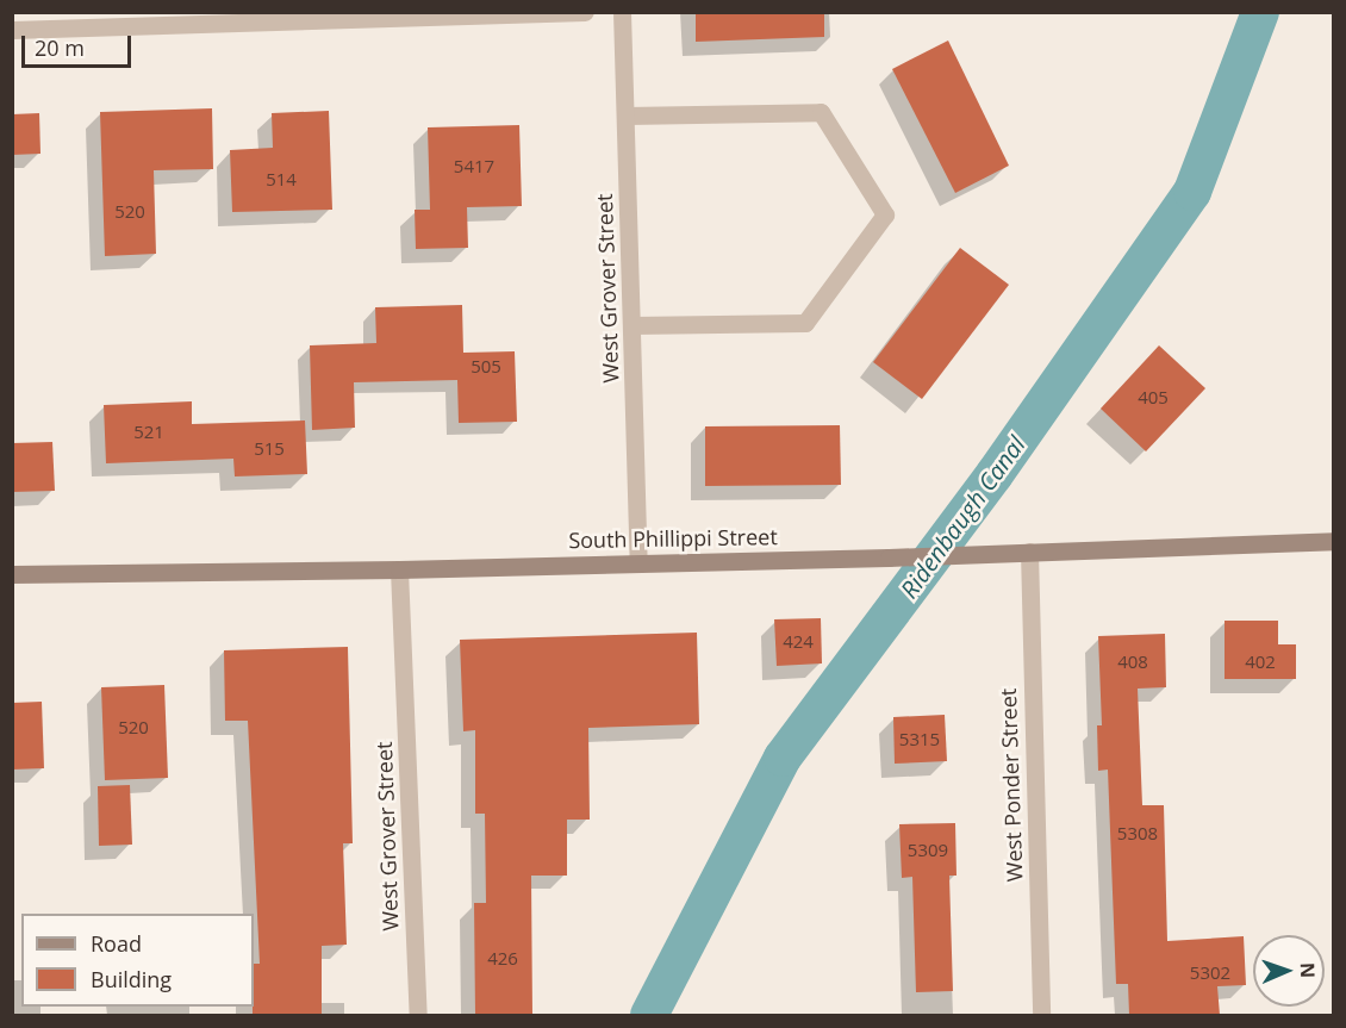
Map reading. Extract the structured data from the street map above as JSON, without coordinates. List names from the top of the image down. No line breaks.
{"streets":{"street":["West Grover Street","South Phillippi Street","West Ponder Street"]},"crossings":[["West Grover Street","South Phillippi Street"],["South Phillippi Street","West Ponder Street"]],"water":["Ridenbaugh Canal"],"house_numbers":["5417","514","520","505","405","521","515","424","408","402","520","5315","5308","5309","426","5302"],"legend":["Road","Building"],"scale_bar":"20 m","north":"right"}
